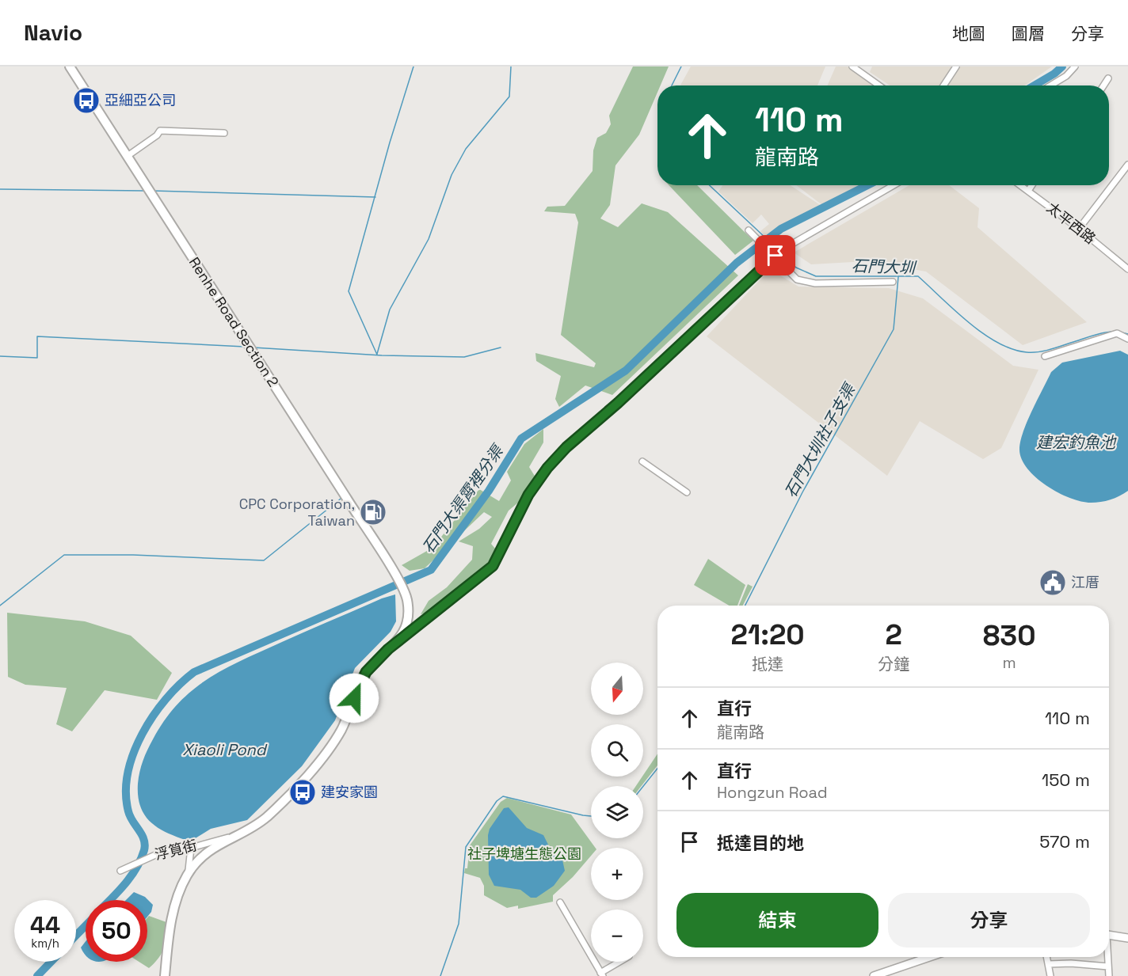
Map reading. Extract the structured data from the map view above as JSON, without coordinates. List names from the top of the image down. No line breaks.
{"streets":{"main road":["Renhe Road Section 2"],"street":["太平西路","浮筧街"]},"water":["石門大圳","石門大圳社子支渠","建宏釣魚池","石門大渠霄裡分渠","Xiaoli Pond"],"parks":["社子埤塘生態公園"],"places":{"bus stop":["亞細亞公司","建安家園"],"fuel station":["CPC Corporation, Taiwan"],"public building":["江厝"]},"north":"bottom","page":{"header":"Navio","nav":["地圖","圖層","分享"],"turn":["110 m","龍南路"],"eta":["21:20","抵達","2","分鐘","830","m"],"map_buttons":["+","−"],"list":[{"name":"直行","note":"龍南路","value":"110 m"},{"name":"直行","note":"Hongzun Road","value":"150 m"},{"name":"抵達目的地","value":"570 m"}],"buttons":["結束","分享"],"speed":"44 km/h","limit":"50"}}
